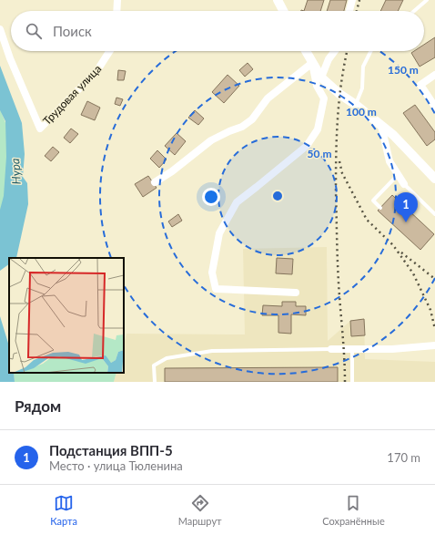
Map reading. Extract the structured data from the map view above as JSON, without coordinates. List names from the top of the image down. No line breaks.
{"streets":{"street":["Трудовая улица"]},"water":["Нура"],"page":{"search":"Поиск","pins":"1","heading":"Рядом","list":[{"mark":"1","name":"Подстанция ВПП-5","note":"Место · улица Тюленина","value":"170 m"}],"nav":["Карта","Маршрут","Сохранённые"]},"rings":["150 m","100 m","50 m"]}
